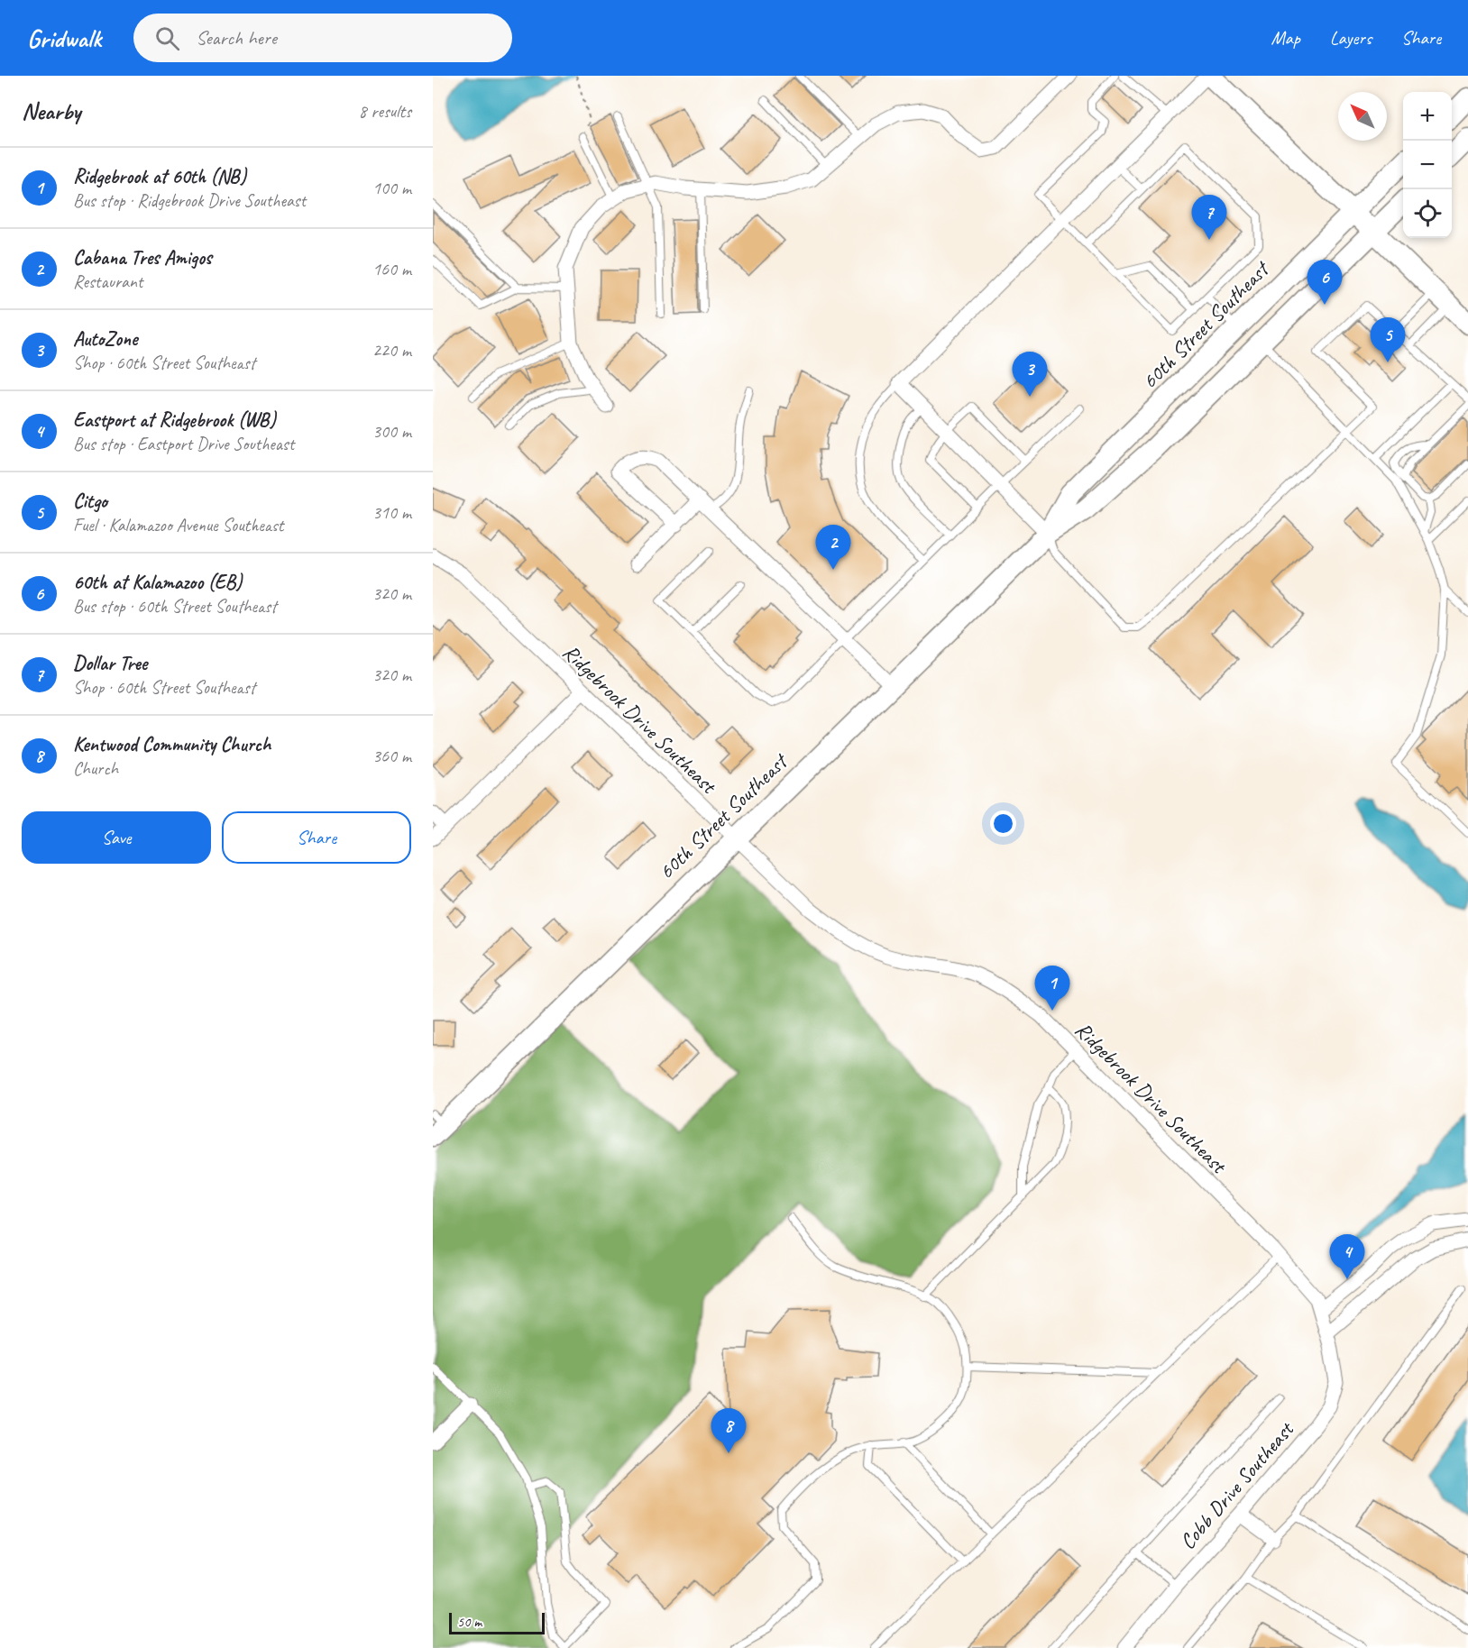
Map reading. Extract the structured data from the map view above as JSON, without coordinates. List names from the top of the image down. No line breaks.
{"streets":{"main road":["60th Street Southeast"],"street":["Ridgebrook Drive Southeast","Cobb Drive Southeast"]},"crossings":[["60th Street Southeast","Ridgebrook Drive Southeast"],["Ridgebrook Drive Southeast","Cobb Drive Southeast"]],"scale_bar":"50 m","north":"top left","page":{"header":"Gridwalk","search":"Search here","nav":["Map","Layers","Share"],"heading":["Nearby","8 results"],"map_buttons":["+","−"],"list":[{"mark":"1","name":"Ridgebrook at 60th (NB)","note":"Bus stop · Ridgebrook Drive Southeast","value":"100 m"},{"mark":"2","name":"Cabana Tres Amigos","note":"Restaurant","value":"160 m"},{"mark":"3","name":"AutoZone","note":"Shop · 60th Street Southeast","value":"220 m"},{"mark":"4","name":"Eastport at Ridgebrook (WB)","note":"Bus stop · Eastport Drive Southeast","value":"300 m"},{"mark":"5","name":"Citgo","note":"Fuel · Kalamazoo Avenue Southeast","value":"310 m"},{"mark":"6","name":"60th at Kalamazoo (EB)","note":"Bus stop · 60th Street Southeast","value":"320 m"},{"mark":"7","name":"Dollar Tree","note":"Shop · 60th Street Southeast","value":"320 m"},{"mark":"8","name":"Kentwood Community Church","note":"Church","value":"360 m"}],"pins":["7","6","5","3","2","1","4","8"],"buttons":["Save","Share"],"scale":"50 m"}}
